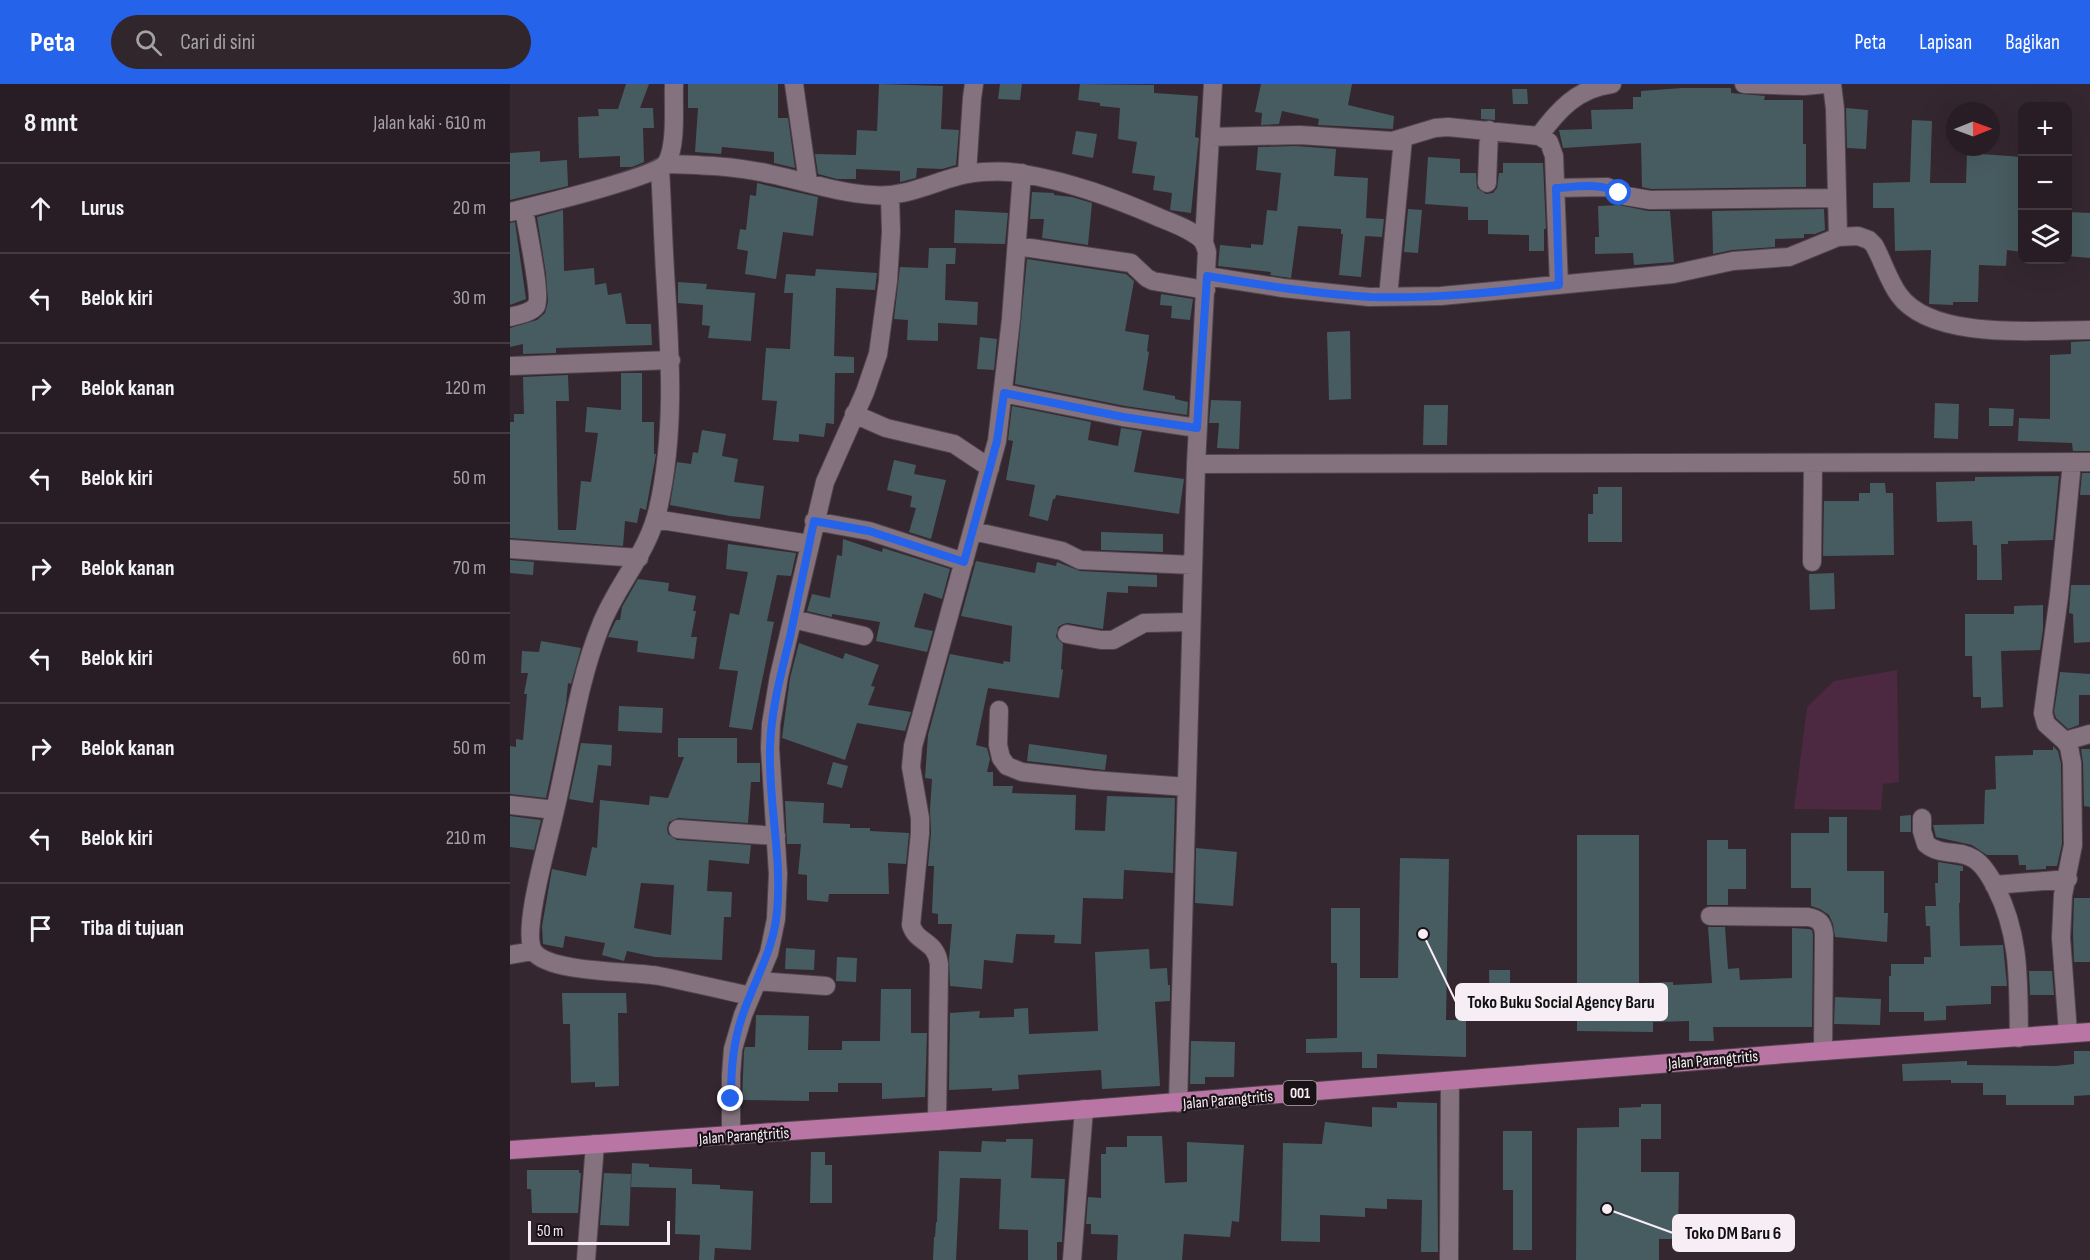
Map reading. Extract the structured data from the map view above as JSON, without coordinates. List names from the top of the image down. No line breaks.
{"streets":{"main road":["Jalan Parangtritis","001"]},"places":["Toko Buku Social Agency Baru","Toko DM Baru 6"],"scale_bar":"50 m","north":"right","page":{"header":"Peta","search":"Cari di sini","nav":["Peta","Lapisan","Bagikan"],"heading":["8 mnt","Jalan kaki · 610 m"],"map_buttons":["+","−"],"list":[["Lurus","20 m"],["Belok kiri","30 m"],["Belok kanan","120 m"],["Belok kiri","50 m"],["Belok kanan","70 m"],["Belok kiri","60 m"],["Belok kanan","50 m"],["Belok kiri","210 m"],"Tiba di tujuan"],"scale":"50 m"}}
